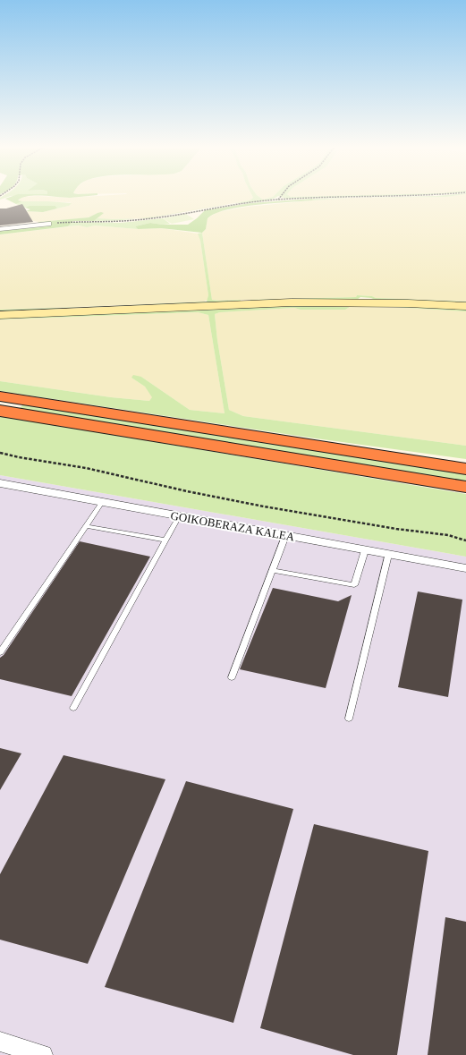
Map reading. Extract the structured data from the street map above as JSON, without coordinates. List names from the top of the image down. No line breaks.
{"streets":{"street":["GOIKOBERAZA KALEA"]}}
